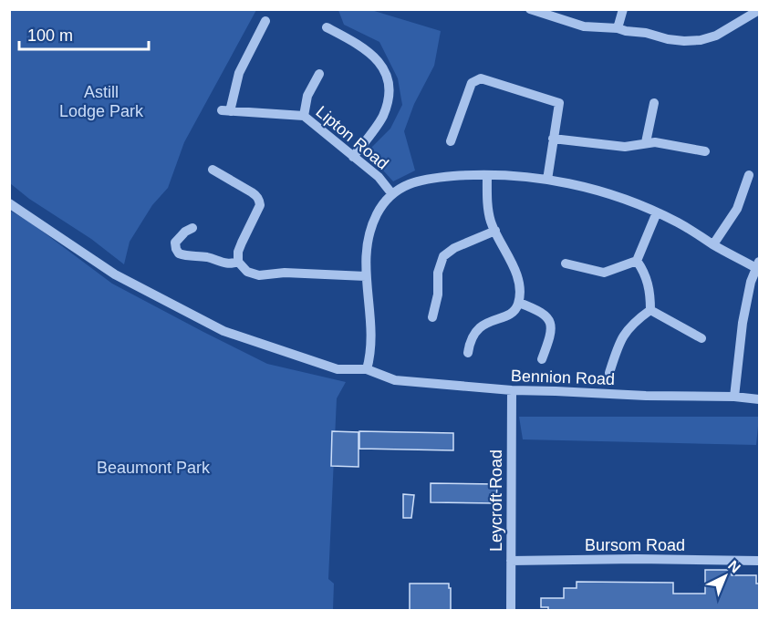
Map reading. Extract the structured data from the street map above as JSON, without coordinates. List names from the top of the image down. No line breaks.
{"streets":{"street":["Lipton Road","Bennion Road","Leycroft Road","Bursom Road"]},"crossings":[["Bennion Road","Leycroft Road"],["Leycroft Road","Bursom Road"]],"parks":["Astill Lodge Park","Beaumont Park"],"scale_bar":"100 m","north":"top right"}
